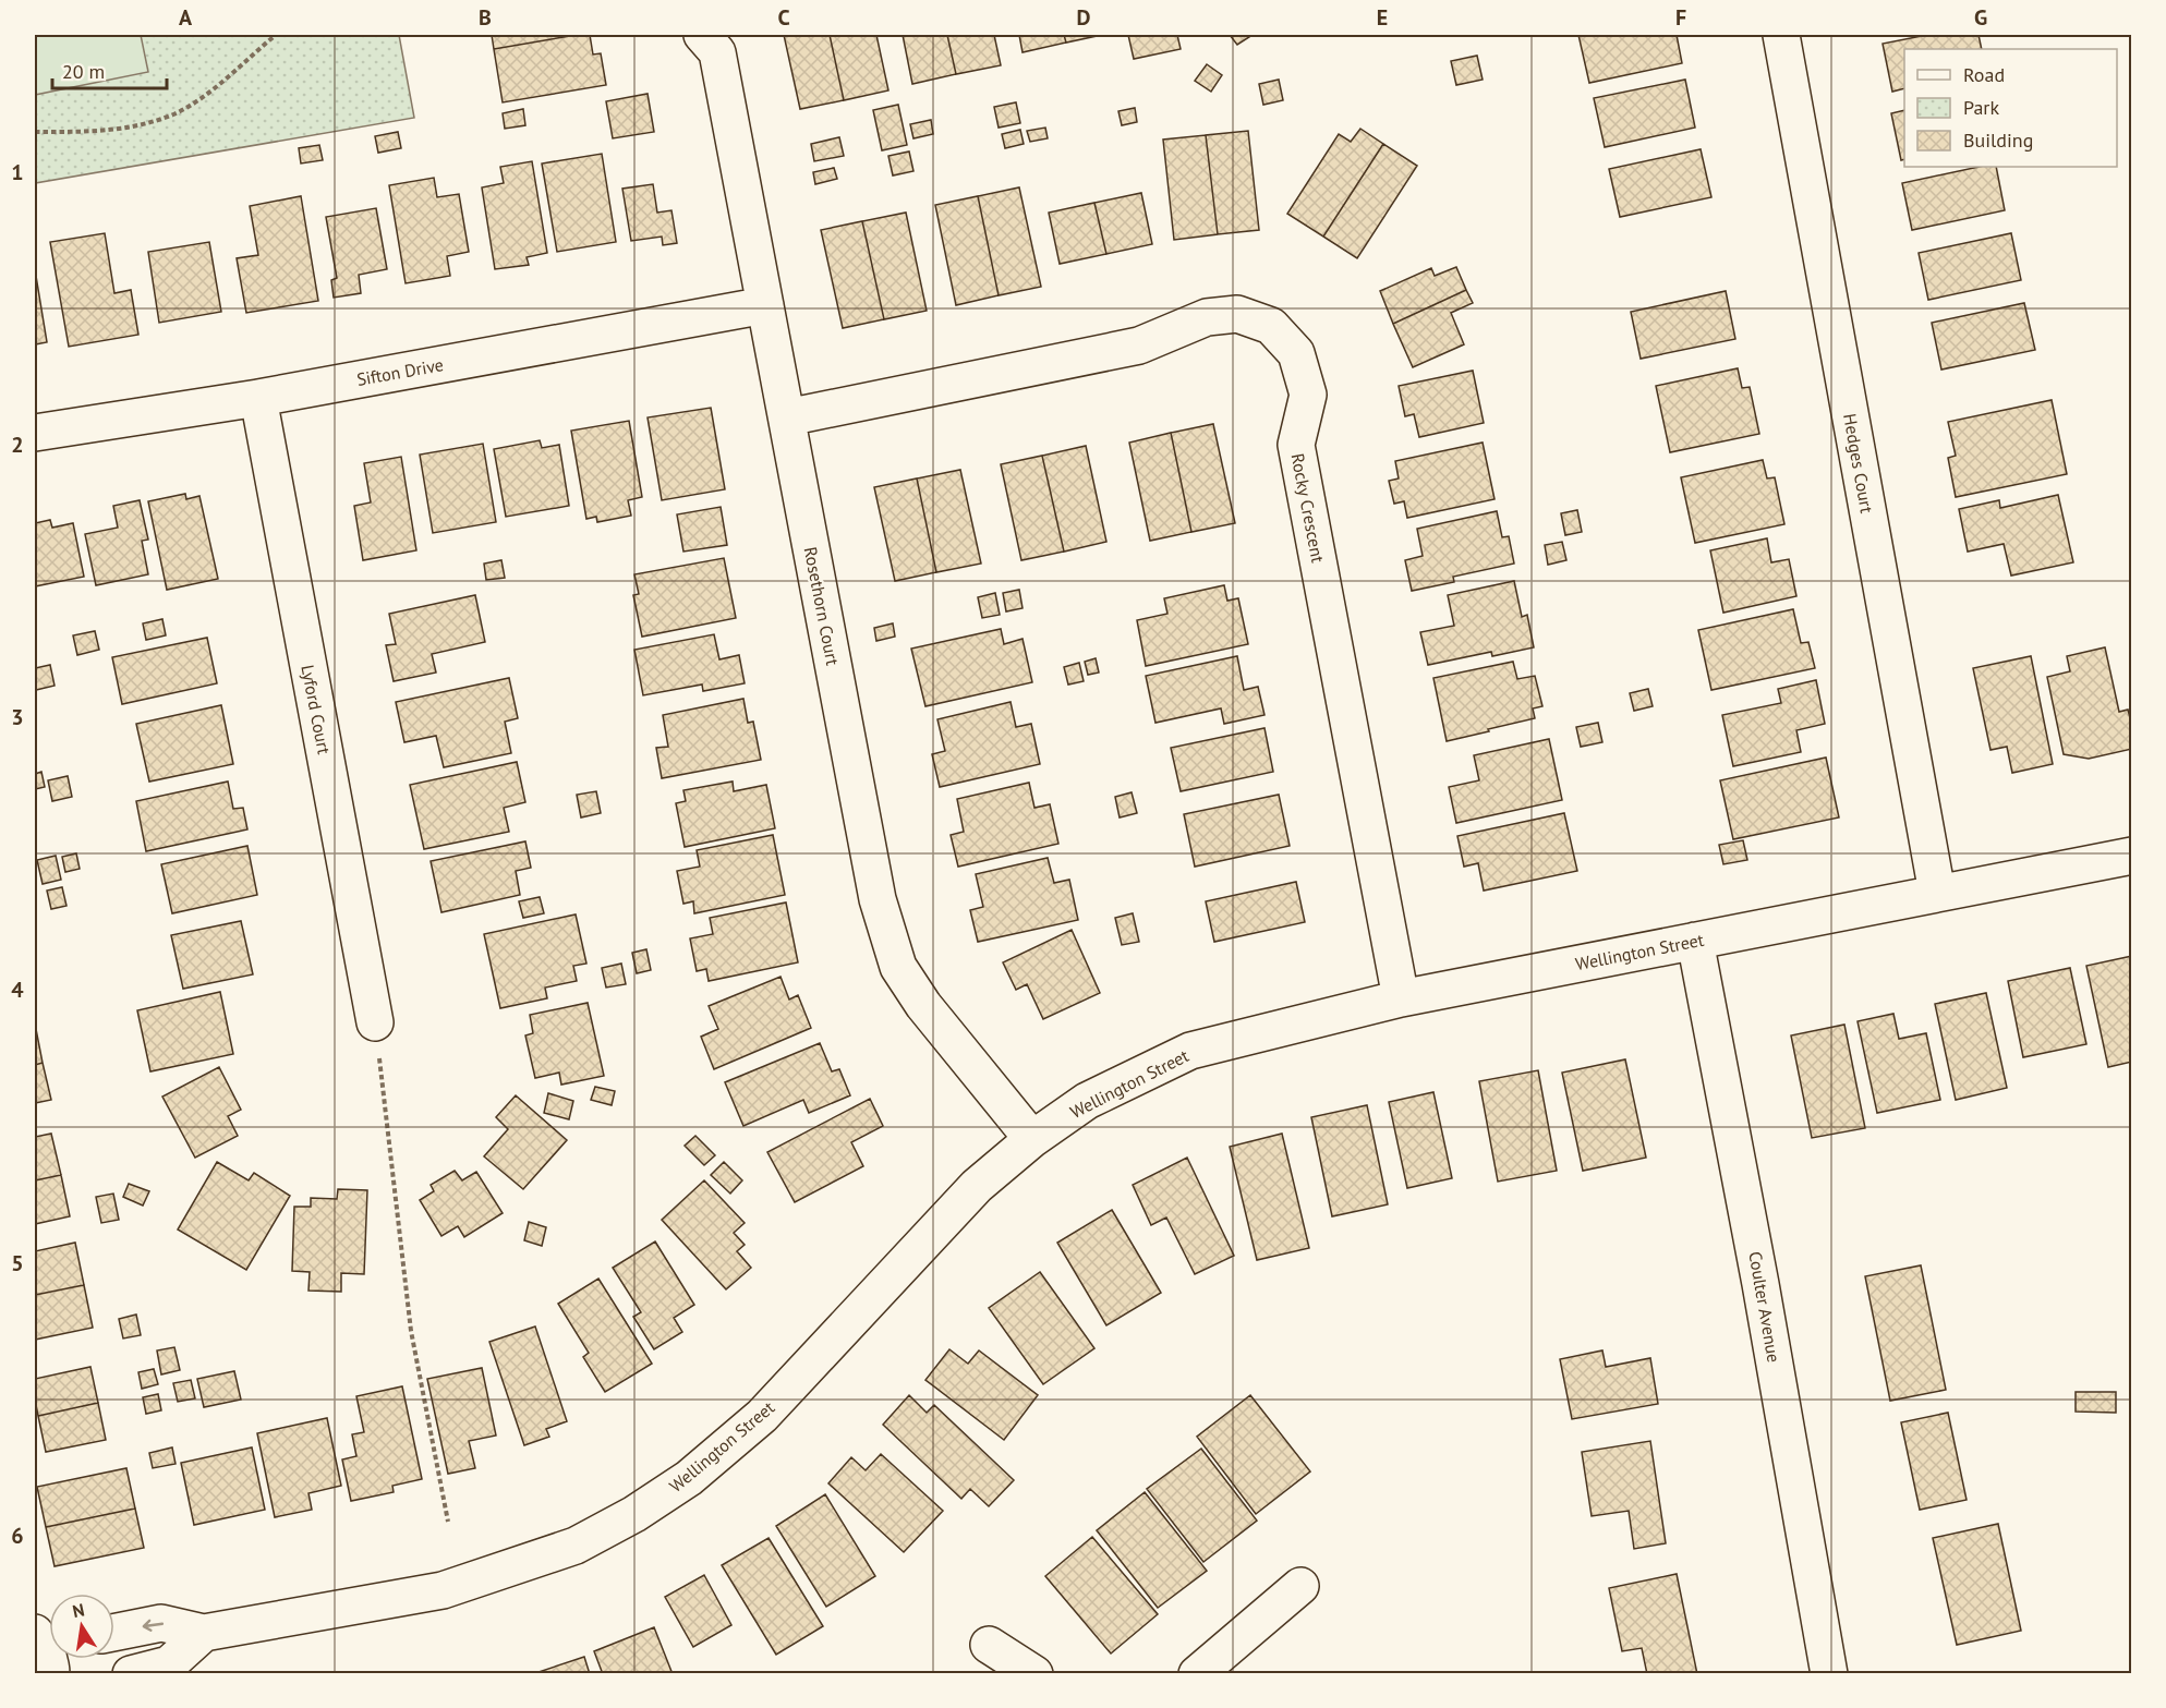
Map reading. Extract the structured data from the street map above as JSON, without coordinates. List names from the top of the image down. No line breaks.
{"streets":{"street":["Sifton Drive","Hedges Court","Rocky Crescent","Rosethorn Court","Lyford Court","Wellington Street","Coulter Avenue"]},"crossings":[["Sifton Drive","Rosethorn Court"],["Sifton Drive","Lyford Court"],["Hedges Court","Wellington Street"],["Rocky Crescent","Rosethorn Court"],["Rocky Crescent","Wellington Street"],["Rosethorn Court","Wellington Street"],["Wellington Street","Coulter Avenue"]],"legend":["Road","Park","Building"],"scale_bar":"20 m","north":"top","grid":{"columns":["A","B","C","D","E","F","G"],"rows":["1","2","3","4","5","6"]}}
